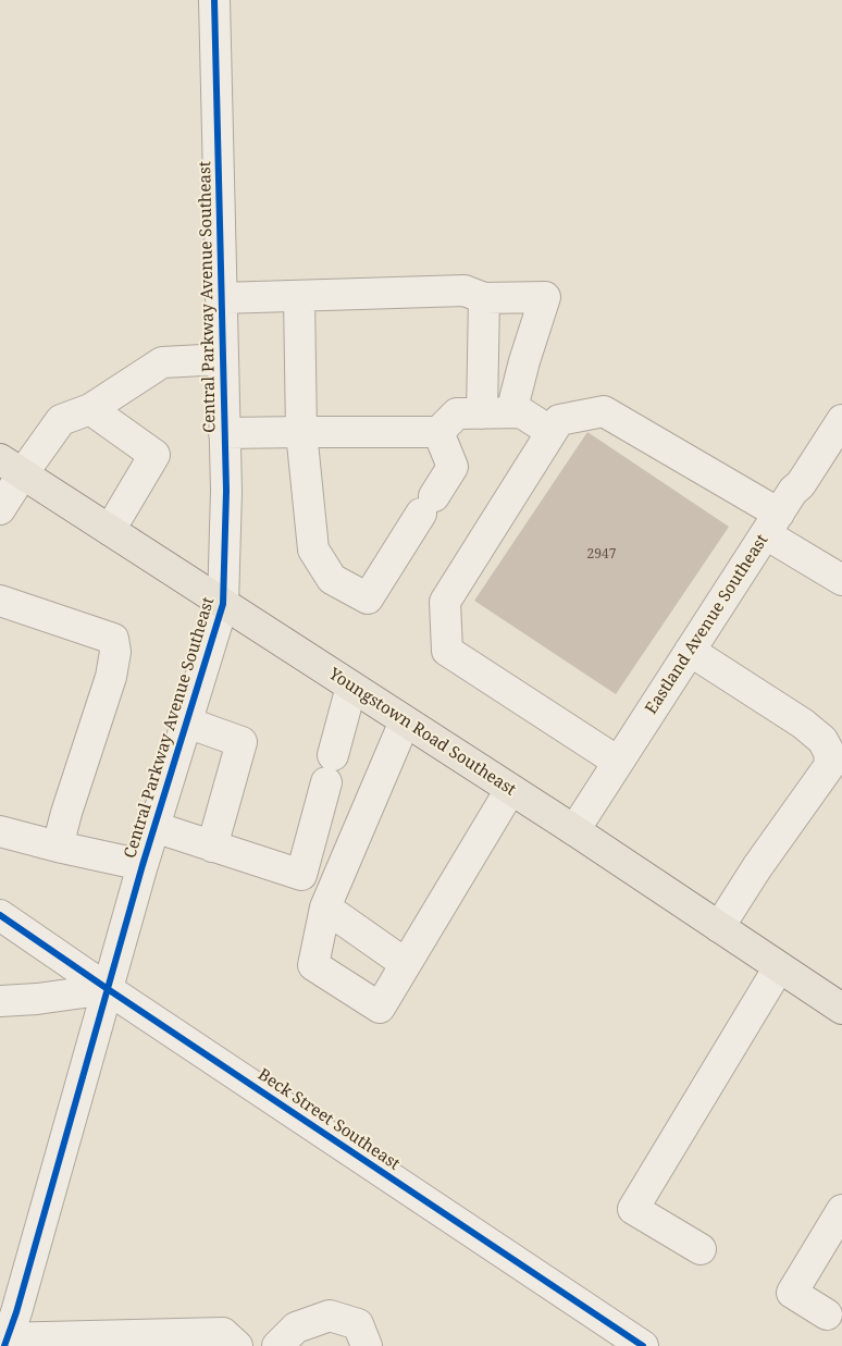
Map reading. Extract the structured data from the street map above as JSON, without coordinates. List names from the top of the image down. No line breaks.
{"streets":{"main road":["Youngstown Road Southeast"],"street":["Central Parkway Avenue Southeast","Eastland Avenue Southeast","Beck Street Southeast"]},"crossings":[["Central Parkway Avenue Southeast","Youngstown Road Southeast"],["Central Parkway Avenue Southeast","Beck Street Southeast"],["Eastland Avenue Southeast","Youngstown Road Southeast"]],"house_numbers":["2947"]}
